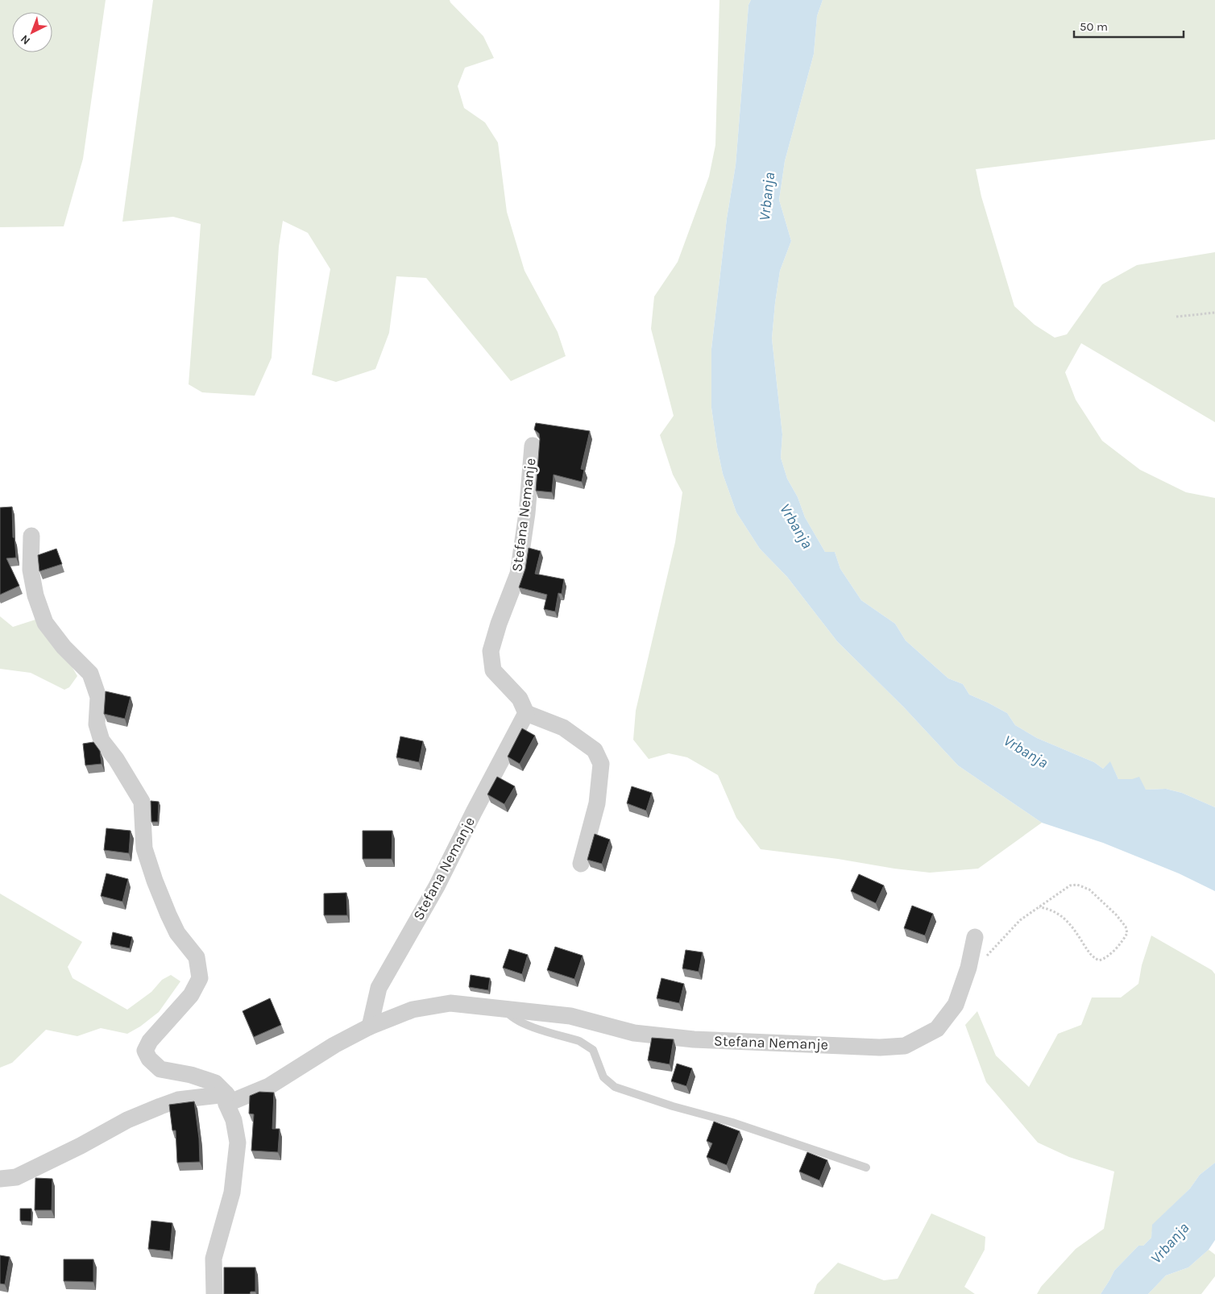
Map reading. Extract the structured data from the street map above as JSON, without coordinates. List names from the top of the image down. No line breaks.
{"streets":{"street":["Stefana Nemanje"]},"water":["Vrbanja"],"scale_bar":"50 m","north":"bottom left"}
